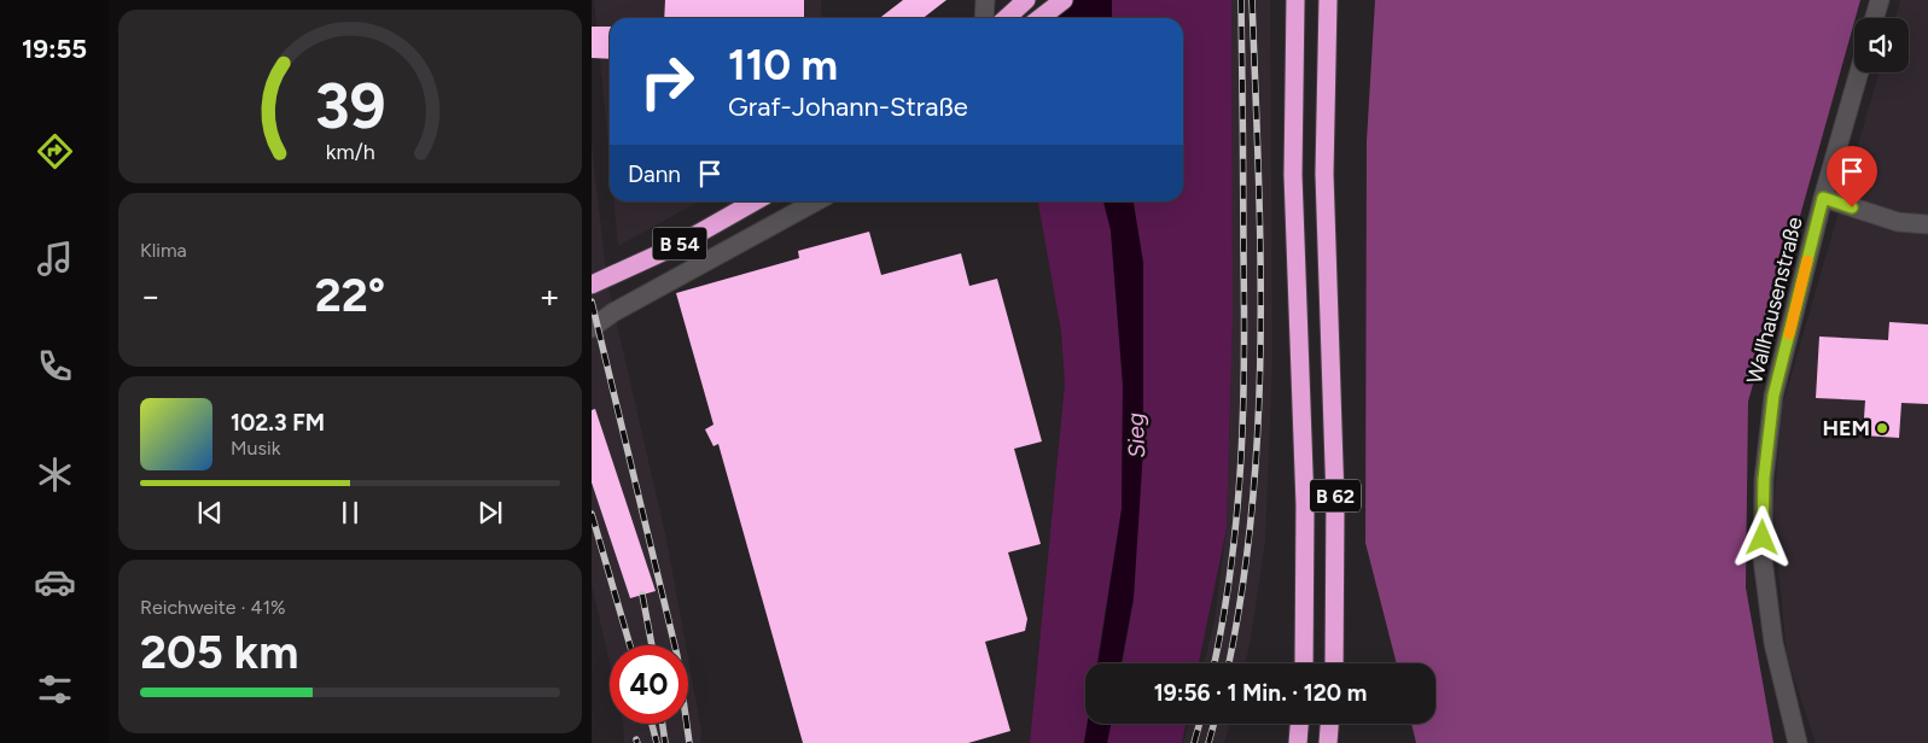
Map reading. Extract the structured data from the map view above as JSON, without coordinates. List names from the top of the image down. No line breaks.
{"streets":{"highway":["B 54","B 62"],"street":["Wallhausenstraße"]},"water":["Sieg"],"places":["HEM"],"page":{"tabs":"19:55","turn":["110 m","Graf-Johann-Straße"],"then":"Dann","tile":["Klima",["Reichweite · 41%","205 km"]],"heat":["−","22°","+"],"song":["102.3 FM","Musik"],"limit":"40","trip":"19:56 · 1 Min. · 120 m","gauge":["39","km/h"]}}
